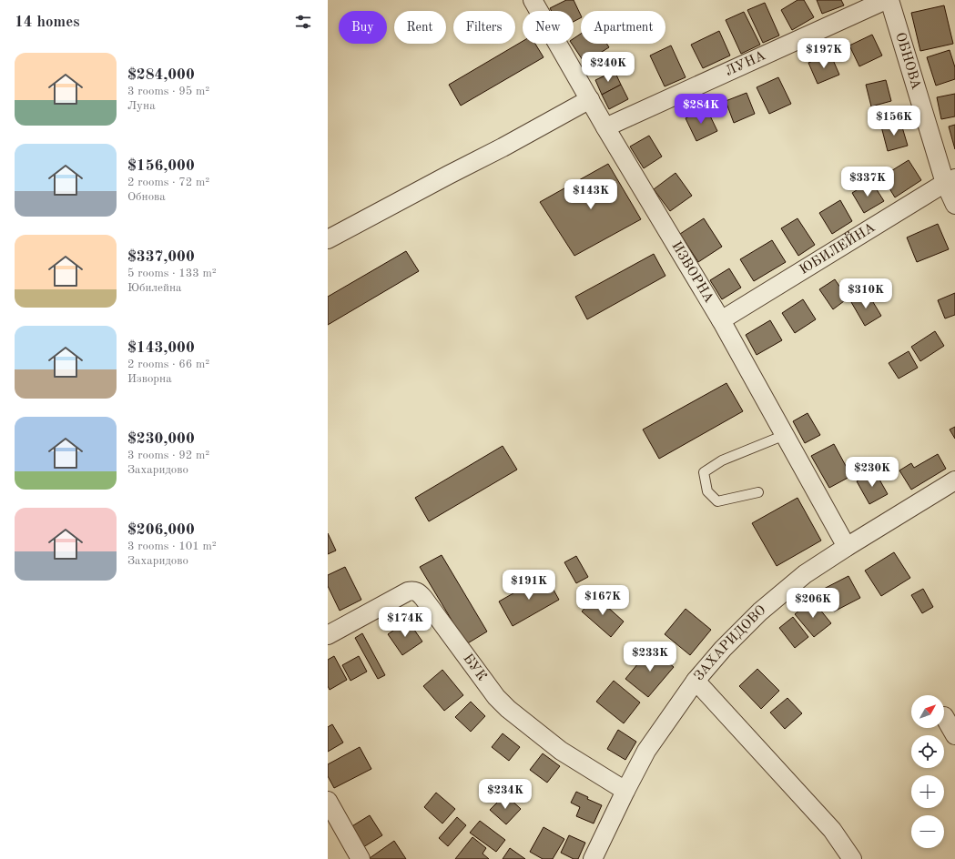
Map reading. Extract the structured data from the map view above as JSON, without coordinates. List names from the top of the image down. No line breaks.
{"streets":{"street":["ОБНОВА","ЛУНА","ЮБИЛЕЙНА","ИЗВОРНА","ЗАХАРИДОВО","БУК"]},"crossings":[["ОБНОВА","ЮБИЛЕЙНА"],["ЛУНА","ИЗВОРНА"],["ЮБИЛЕЙНА","ИЗВОРНА"],["ИЗВОРНА","ЗАХАРИДОВО"],["ЗАХАРИДОВО","БУК"]],"north":"top right","page":{"heading":"14 homes","chip":["Buy","Rent","Filters","New","Apartment"],"price":["$197K","$240K","$284K","$156K","$337K","$143K","$310K","$230K","$191K","$167K","$206K","$174K","$233K","$234K"],"list":[{"name":"$284,000","note":"3 rooms · 95 m² · Луна"},{"name":"$156,000","note":"2 rooms · 72 m² · Обнова"},{"name":"$337,000","note":"5 rooms · 133 m² · Юбилейна"},{"name":"$143,000","note":"2 rooms · 66 m² · Изворна"},{"name":"$230,000","note":"3 rooms · 92 m² · Захаридово"},{"name":"$206,000","note":"3 rooms · 101 m² · Захаридово"}],"map_buttons":["+","−"]}}
